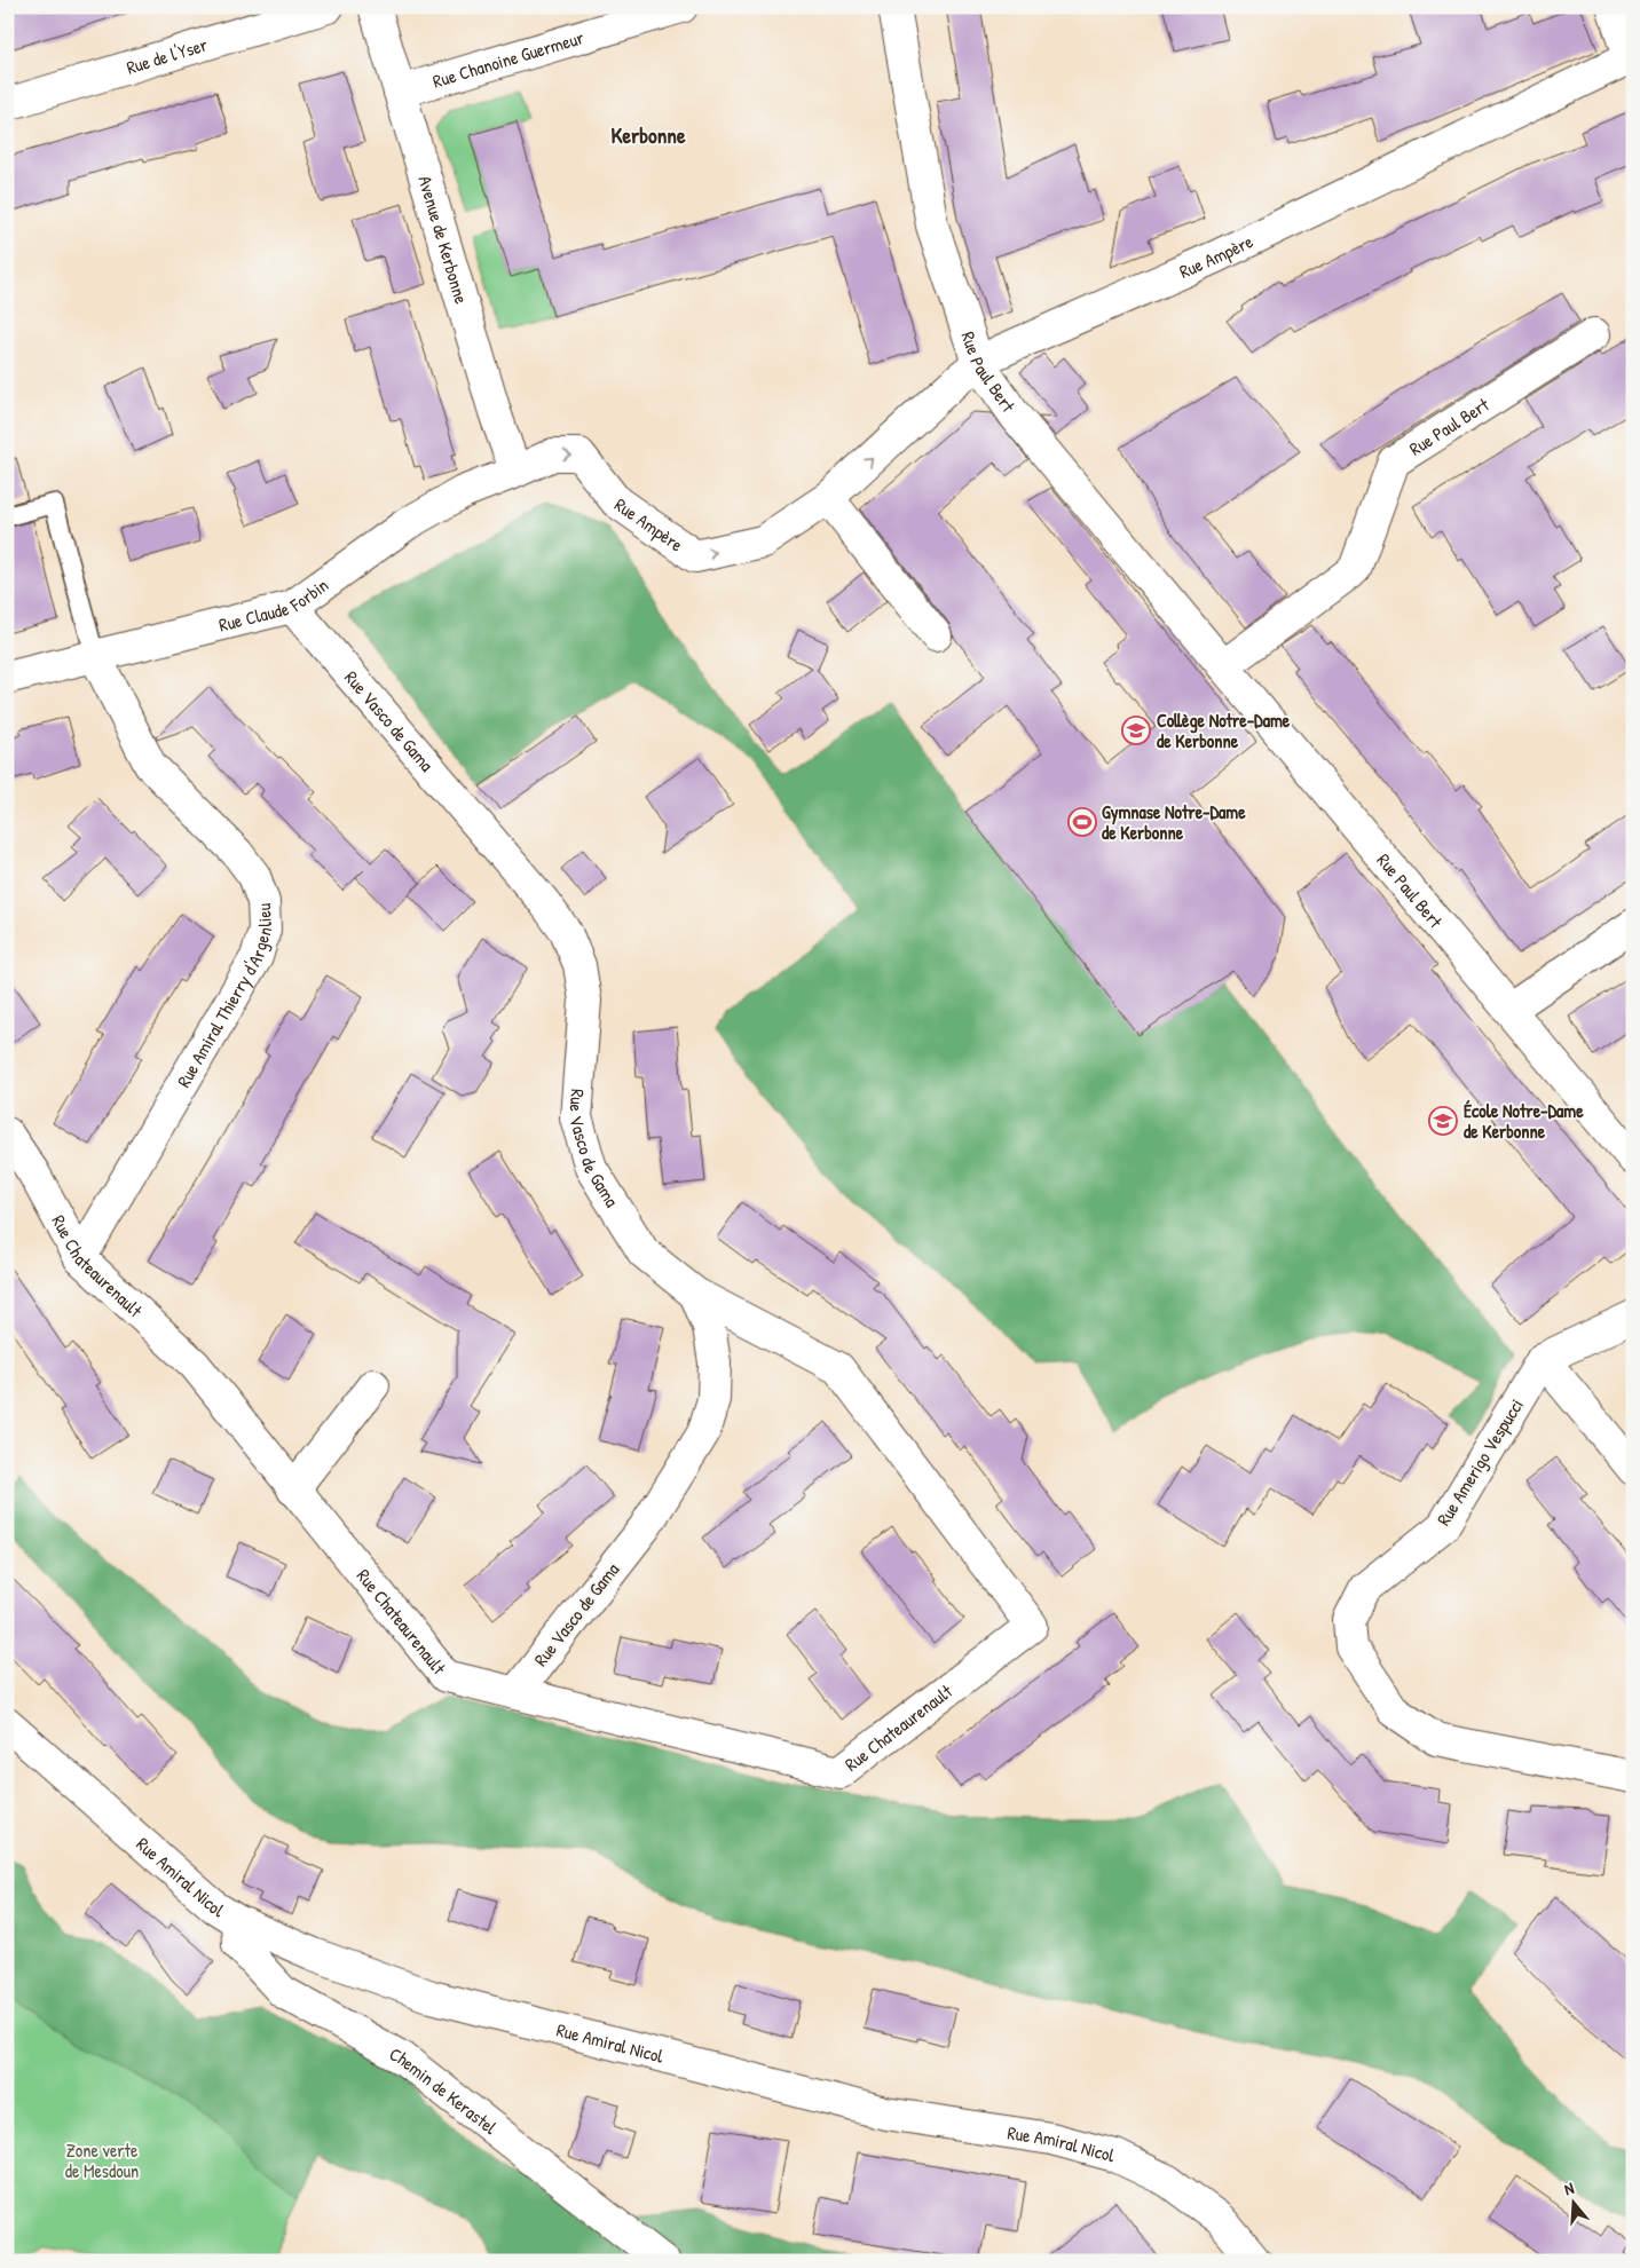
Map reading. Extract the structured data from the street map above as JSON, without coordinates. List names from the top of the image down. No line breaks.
{"streets":{"street":["Rue de l'Yser","Rue Chanoine Guermeur","Avenue de Kerbonne","Rue Ampère","Rue Paul Bert","Rue Claude Forbin","Rue Vasco de Gama","Rue Amiral Thierry d'Argenlieu","Rue Chateaurenault","Rue Amerigo Vespucci","Rue Amiral Nicol","Chemin de Kerastel"]},"crossings":[["Rue Chanoine Guermeur","Avenue de Kerbonne"],["Avenue de Kerbonne","Rue Ampère"],["Avenue de Kerbonne","Rue Claude Forbin"],["Rue Ampère","Rue Paul Bert"],["Rue Ampère","Rue Claude Forbin"],["Rue Claude Forbin","Rue Vasco de Gama"],["Rue Claude Forbin","Rue Amiral Thierry d'Argenlieu"],["Rue Vasco de Gama","Rue Chateaurenault"],["Rue Amiral Thierry d'Argenlieu","Rue Chateaurenault"],["Rue Amiral Nicol","Chemin de Kerastel"]],"one_way":["Rue Ampère"],"districts":["Kerbonne"],"parks":["Zone verte de Mesdoun"],"places":{"school or university":["Collège Notre-Dame de Kerbonne","École Notre-Dame de Kerbonne"],"sports":["Gymnase Notre-Dame de Kerbonne"]},"north":"top"}
